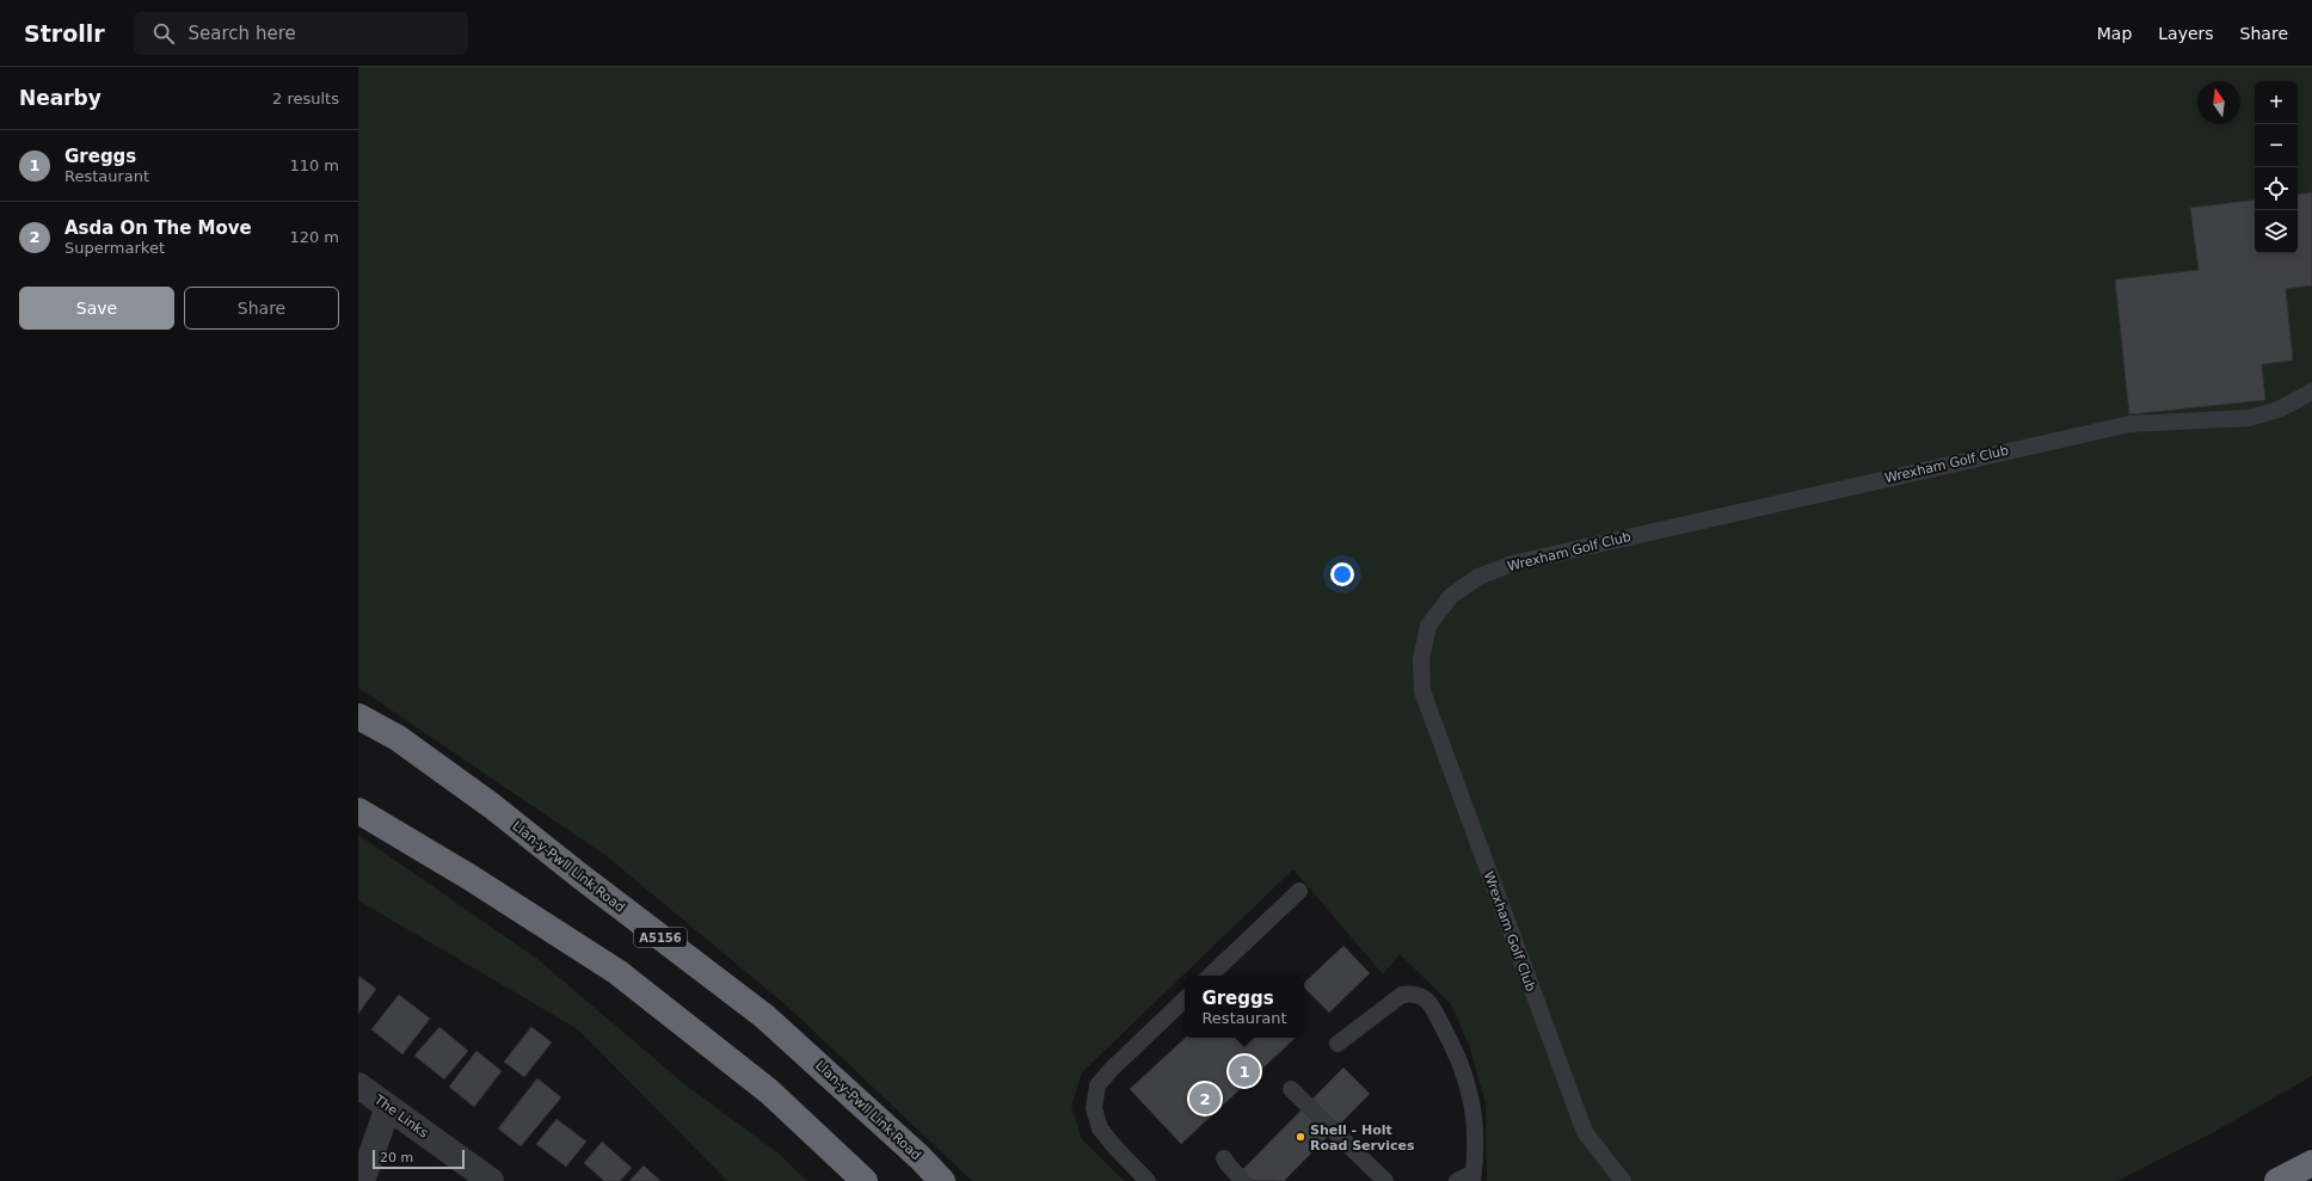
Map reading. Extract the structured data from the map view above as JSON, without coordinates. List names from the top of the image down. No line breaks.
{"streets":{"highway":["Llan-y-Pwll Link Road","A5156"],"street":["The Links"],"lane":["Wrexham Golf Club"]},"places":["Shell - Holt Road Services"],"scale_bar":"20 m","north":"top","page":{"header":"Strollr","search":"Search here","nav":["Map","Layers","Share"],"heading":["Nearby","2 results"],"map_buttons":["+","−"],"list":[{"mark":"1","name":"Greggs","note":"Restaurant","value":"110 m"},{"mark":"2","name":"Asda On The Move","note":"Supermarket","value":"120 m"}],"buttons":["Save","Share"],"popup":["Greggs","Restaurant"],"pins":["1","2"],"scale":"20 m"}}
